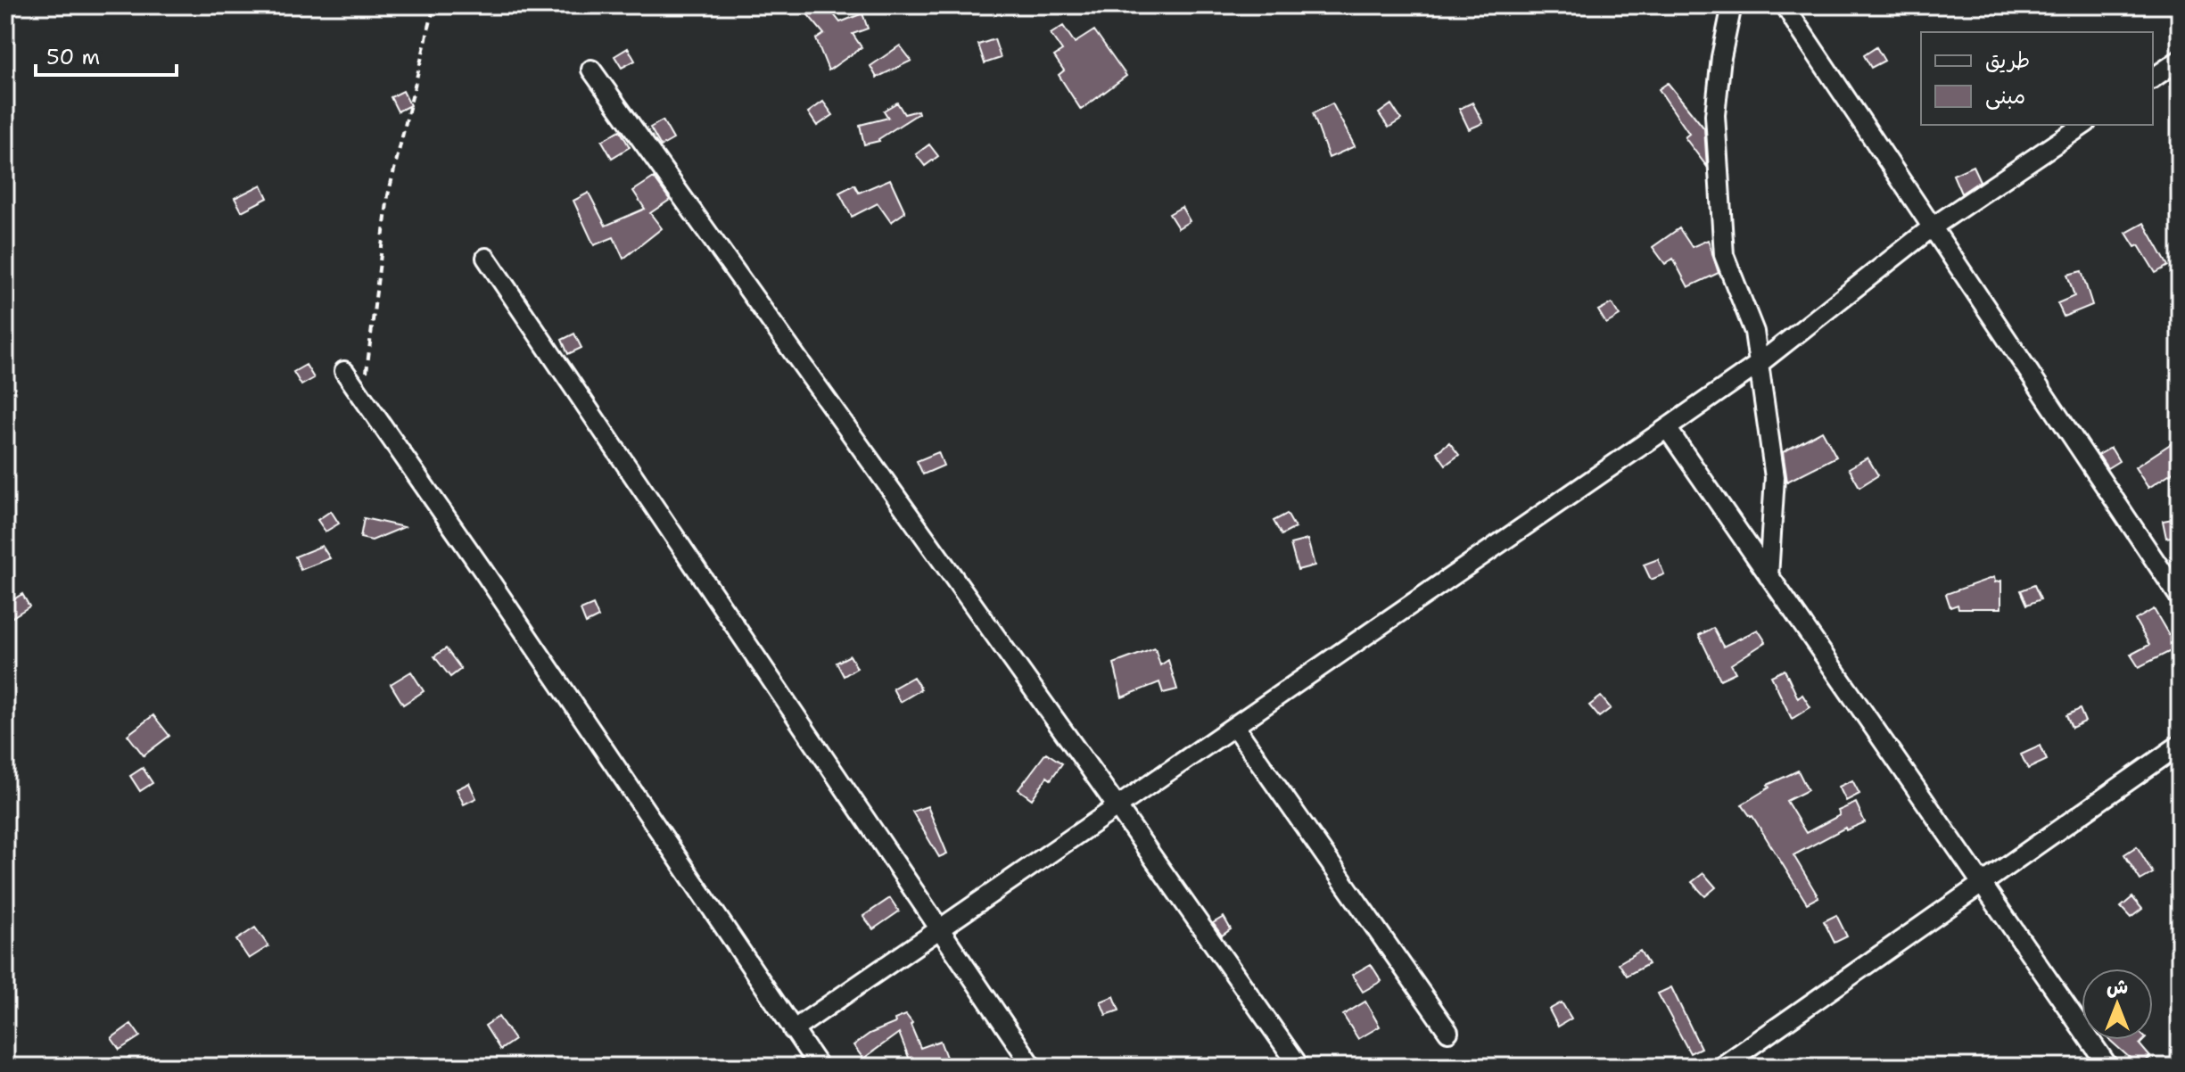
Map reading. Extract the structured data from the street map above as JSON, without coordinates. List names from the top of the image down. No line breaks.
{"legend":["طريق","مبنى"],"scale_bar":"50 m","north":"top"}
